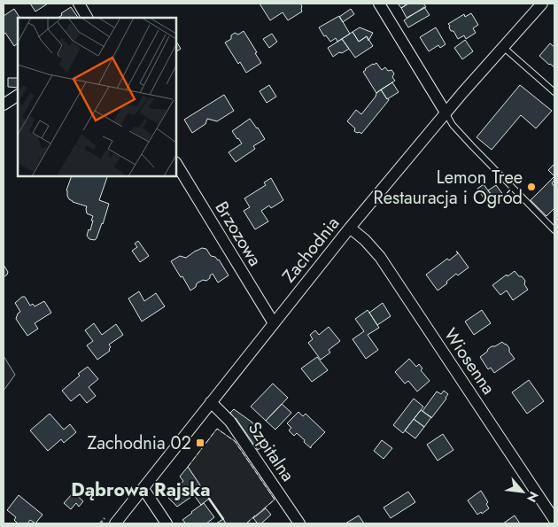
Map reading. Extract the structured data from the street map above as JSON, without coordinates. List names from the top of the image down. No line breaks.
{"streets":{"street":["Brzozowa","Zachodnia","Wiosenna","Szpitalna"]},"crossings":[["Brzozowa","Zachodnia"],["Zachodnia","Wiosenna"],["Zachodnia","Szpitalna"]],"districts":["Dąbrowa Rajska"],"places":{"other":["Lemon Tree Restauracja i Ogród"],"transit":["Zachodnia 02"]},"north":"bottom right"}
